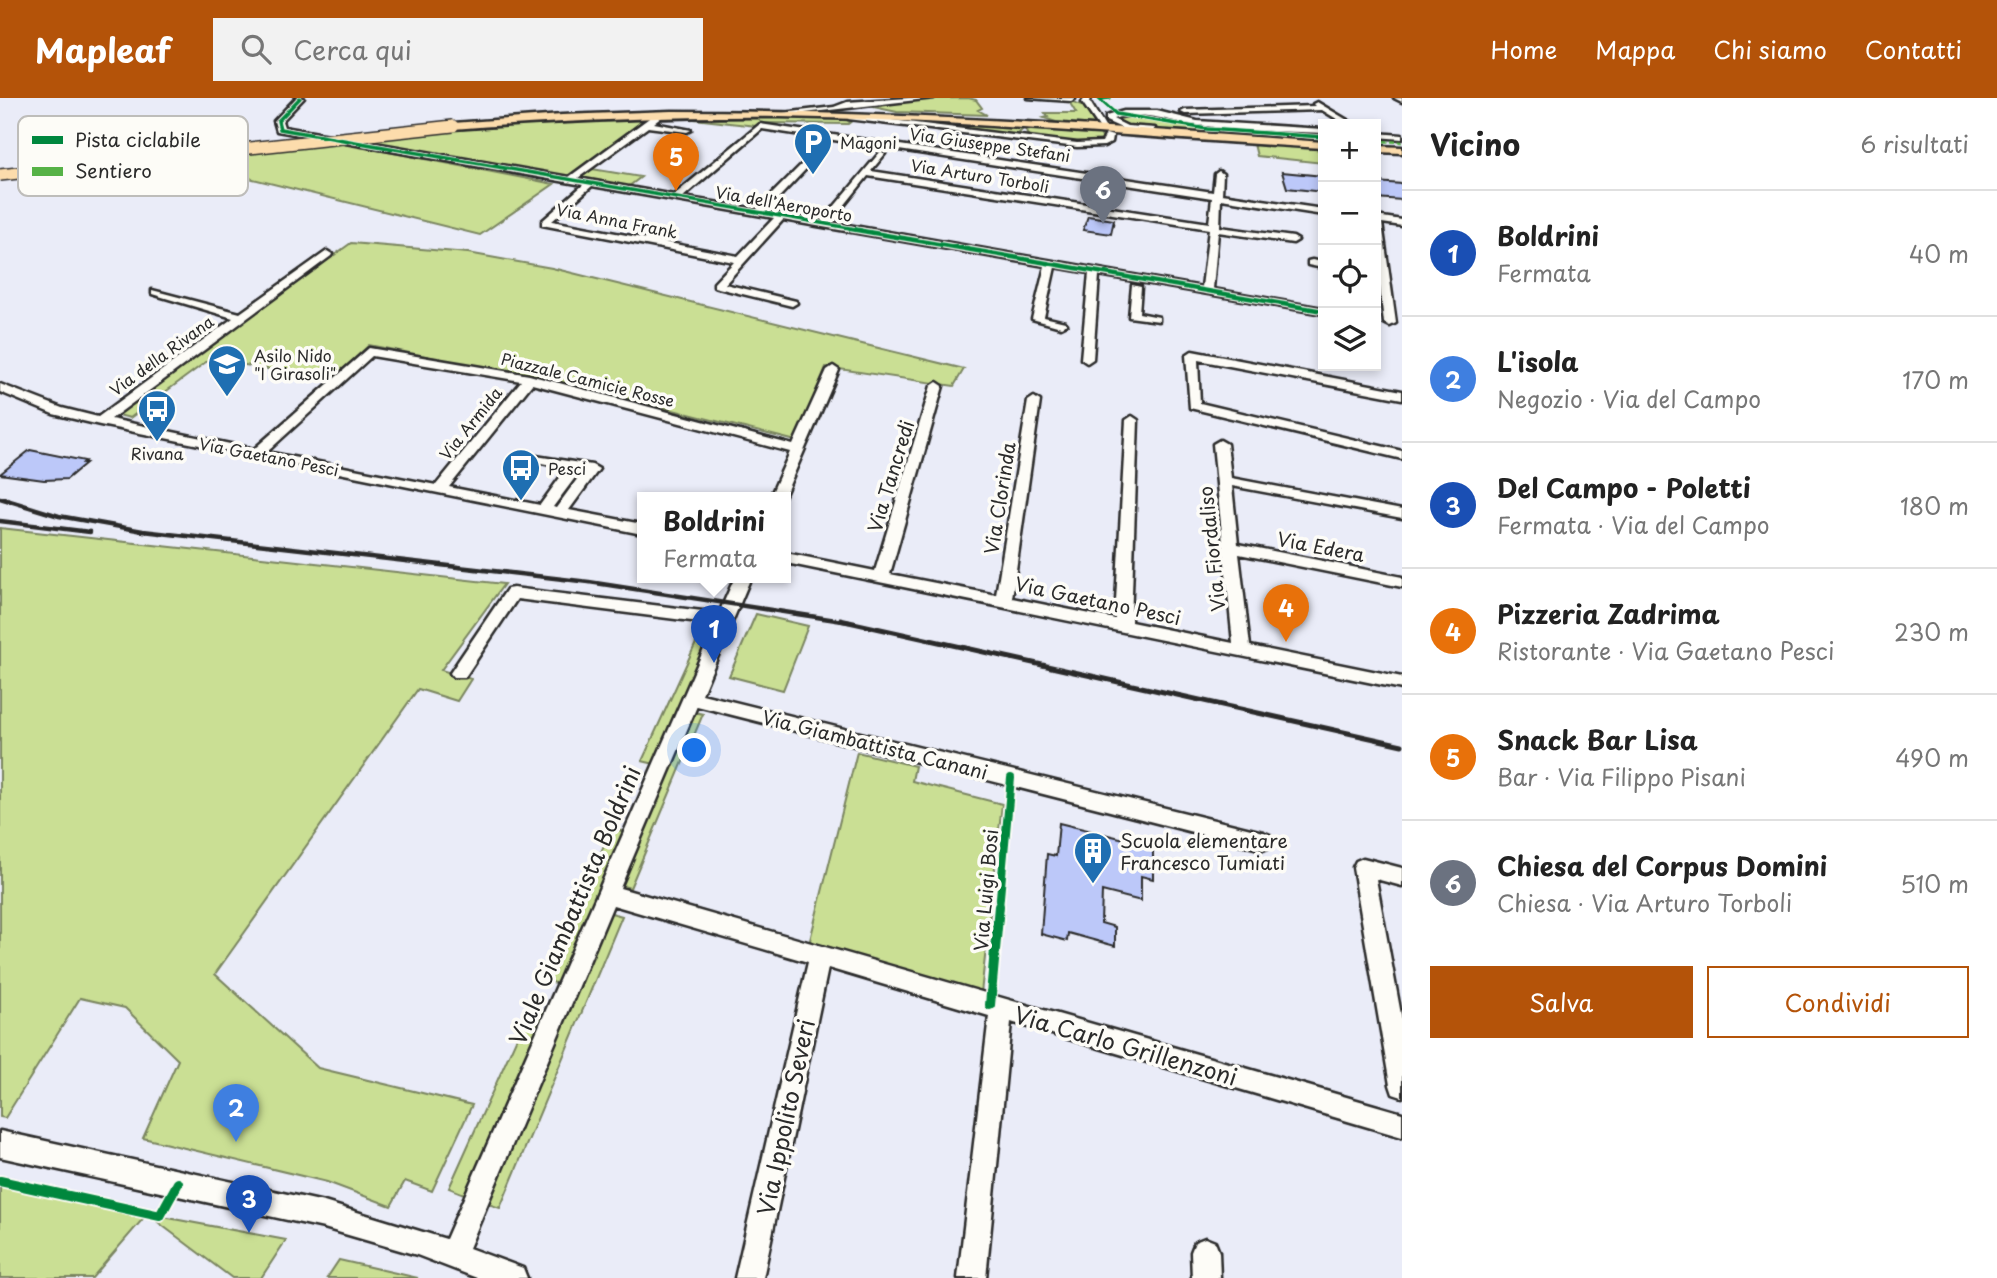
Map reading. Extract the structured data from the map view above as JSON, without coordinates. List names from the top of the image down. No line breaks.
{"streets":{"street":["Via Giuseppe Stefani","Via Arturo Torboli","Via dell'Aeroporto","Via Anna Frank","Via della Rivana","Piazzale Camicie Rosse","Via Armida","Via Gaetano Pesci","Via Tancredi","Via Clorinda","Via Edera","Via Fiordaliso","Via Giambattista Canani","Viale Giambattista Boldrini","Via Carlo Grillenzoni","Via Ippolito Severi"],"cycle path":["Via Luigi Bosi"]},"crossings":[["Via Giuseppe Stefani","Via dell'Aeroporto"],["Via dell'Aeroporto","Via Anna Frank"],["Via della Rivana","Via Gaetano Pesci"],["Piazzale Camicie Rosse","Via Armida"],["Piazzale Camicie Rosse","Via Gaetano Pesci"],["Via Armida","Via Gaetano Pesci"],["Via Gaetano Pesci","Via Tancredi"],["Via Gaetano Pesci","Via Clorinda"],["Via Gaetano Pesci","Via Fiordaliso"],["Via Edera","Via Fiordaliso"],["Via Giambattista Canani","Viale Giambattista Boldrini"],["Viale Giambattista Boldrini","Via Carlo Grillenzoni"],["Via Carlo Grillenzoni","Via Ippolito Severi"]],"places":{"parking":["Magoni"],"school or university":["Asilo Nido \"I Girasoli\""],"bus stop":["Rivana","Pesci"],"building":["Scuola elementare Francesco Tumiati"]},"legend":["Pista ciclabile","Sentiero"],"page":{"header":"Mapleaf","search":"Cerca qui","nav":["Home","Mappa","Chi siamo","Contatti"],"heading":["Vicino","6 risultati"],"map_buttons":["+","−"],"pins":["5","6","4","1","2","3"],"list":[{"mark":"1","name":"Boldrini","note":"Fermata","value":"40 m"},{"mark":"2","name":"L'isola","note":"Negozio · Via del Campo","value":"170 m"},{"mark":"3","name":"Del Campo - Poletti","note":"Fermata · Via del Campo","value":"180 m"},{"mark":"4","name":"Pizzeria Zadrima","note":"Ristorante · Via Gaetano Pesci","value":"230 m"},{"mark":"5","name":"Snack Bar Lisa","note":"Bar · Via Filippo Pisani","value":"490 m"},{"mark":"6","name":"Chiesa del Corpus Domini","note":"Chiesa · Via Arturo Torboli","value":"510 m"}],"popup":["Boldrini","Fermata"],"buttons":["Salva","Condividi"]}}
